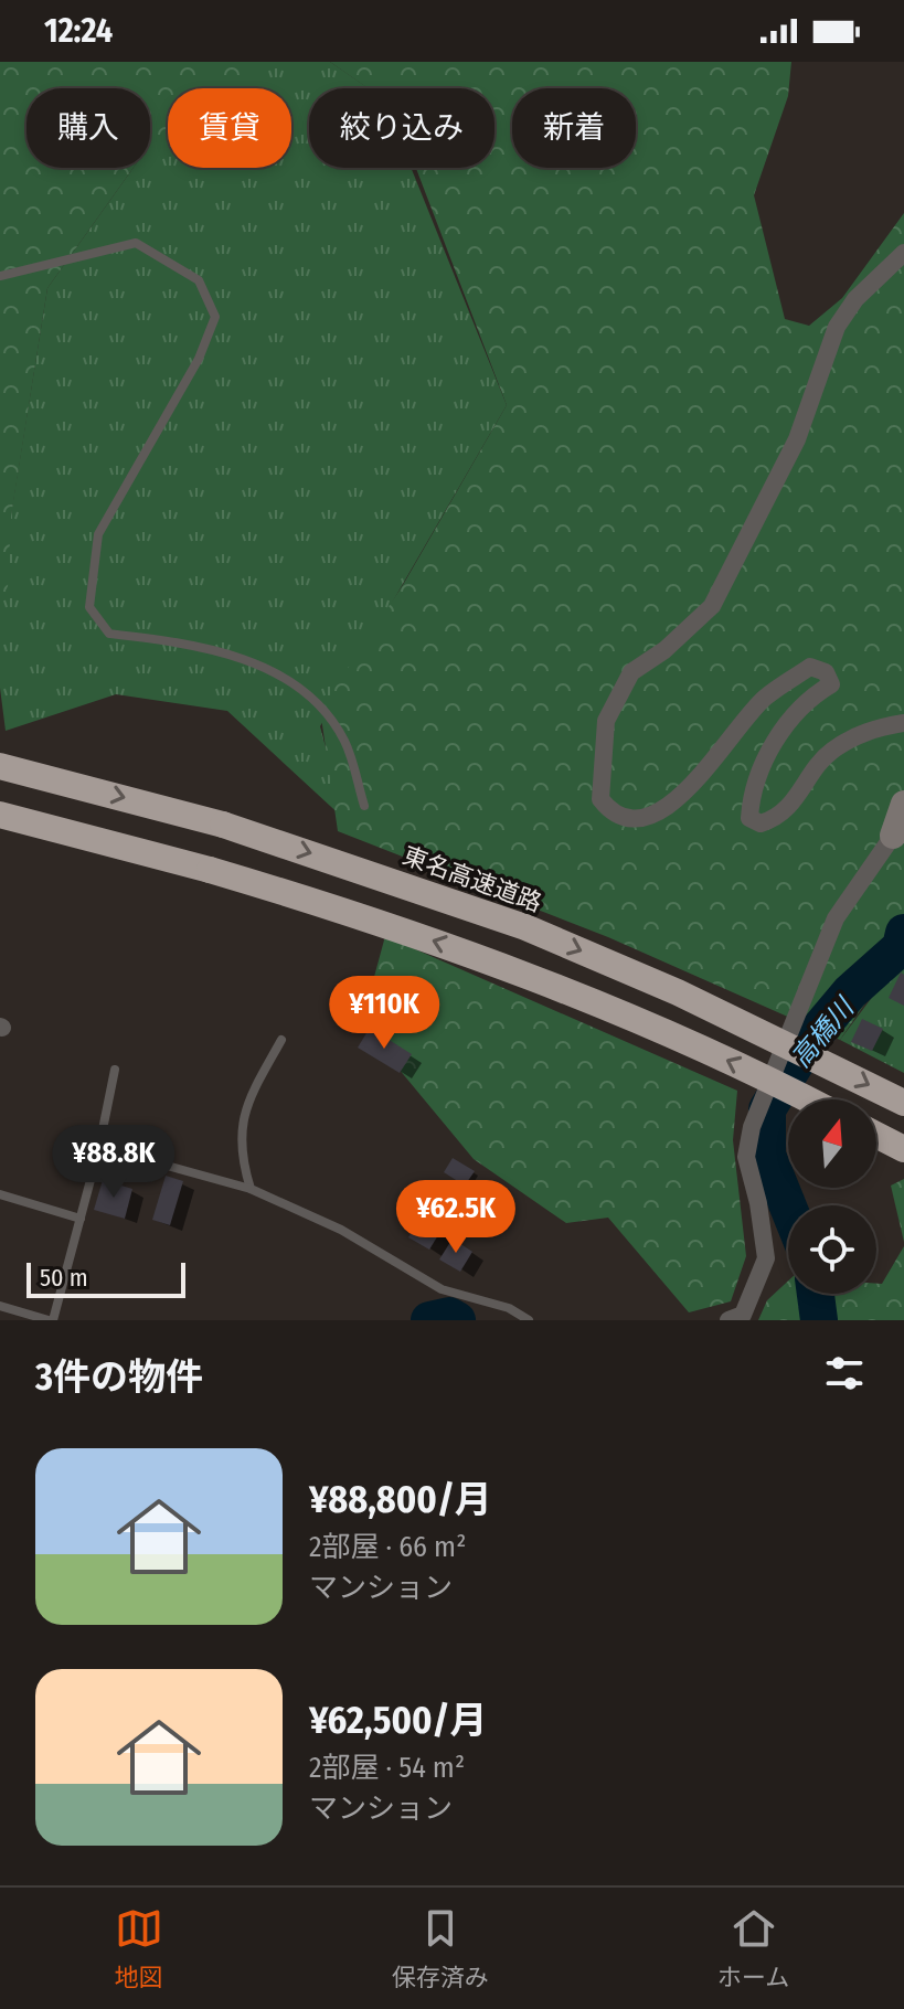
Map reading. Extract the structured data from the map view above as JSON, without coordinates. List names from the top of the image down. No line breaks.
{"streets":{"highway":["東名高速道路"]},"water":["高橋川"],"scale_bar":"50 m","north":"top","page":{"status":"12:24","chip":["購入","賃貸","絞り込み","新着"],"price":["¥110K","¥88.8K","¥62.5K"],"scale":"50 m","heading":"3件の物件","list":[{"name":"¥88,800/月","note":"2部屋 · 66 m² · マンション"},{"name":"¥62,500/月","note":"2部屋 · 54 m² · マンション"}],"tabs":["地図","保存済み","ホーム"]}}
